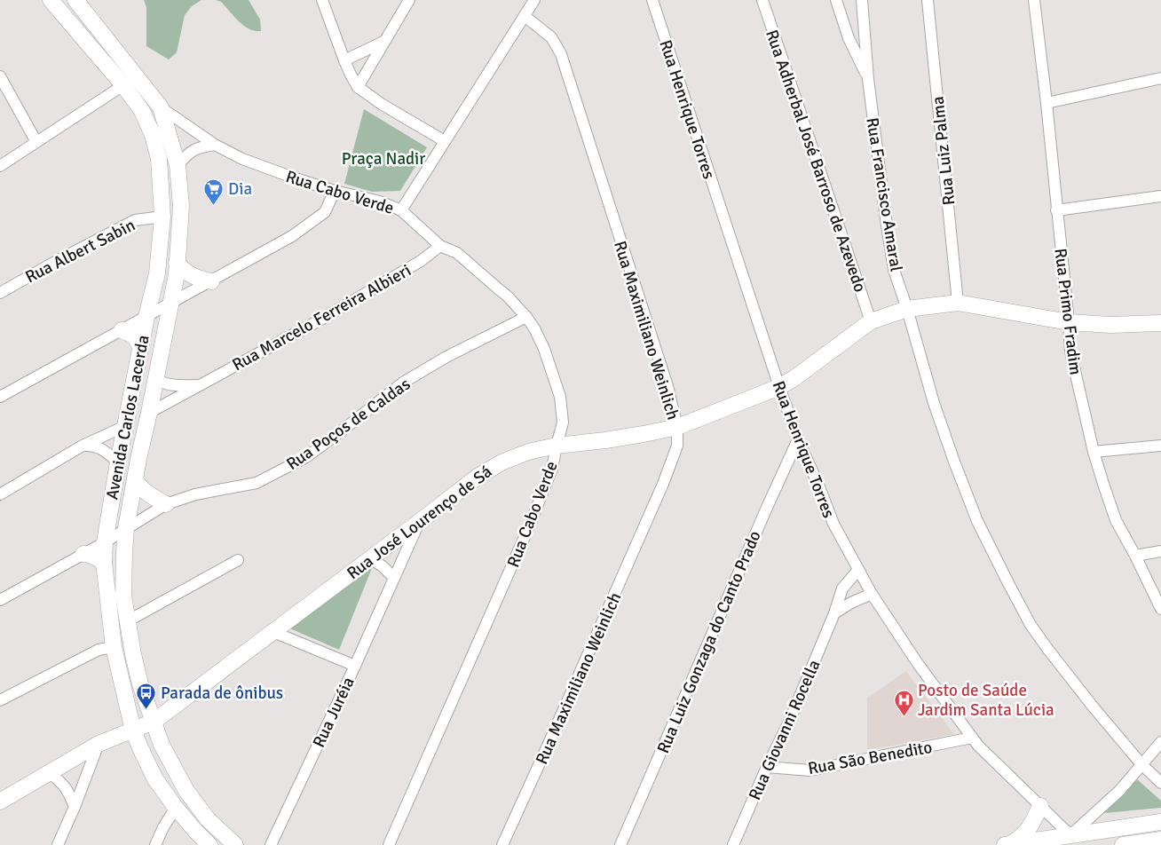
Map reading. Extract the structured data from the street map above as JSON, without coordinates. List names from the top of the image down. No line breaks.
{"streets":{"main road":["Avenida Carlos Lacerda","Rua José Lourenço de Sá"],"street":["Rua Henrique Torres","Rua Luiz Palma","Rua Adherbal José Barroso de Azevedo","Rua Cabo Verde","Rua Francisco Amaral","Rua Albert Sabin","Rua Primo Fradim","Rua Marcelo Ferreira Albieri","Rua Maximiliano Weinlich","Rua Poços de Caldas","Rua Luiz Gonzaga do Canto Prado","Rua Juréia","Rua Giovanni Rocella","Rua São Benedito"]},"crossings":[["Rua Henrique Torres","Rua José Lourenço de Sá"],["Rua Henrique Torres","Rua Luiz Gonzaga do Canto Prado"],["Rua Henrique Torres","Rua Giovanni Rocella"],["Rua Henrique Torres","Rua São Benedito"],["Rua Luiz Palma","Rua José Lourenço de Sá"],["Rua Adherbal José Barroso de Azevedo","Rua José Lourenço de Sá"],["Rua Cabo Verde","Rua Marcelo Ferreira Albieri"],["Rua Cabo Verde","Avenida Carlos Lacerda"],["Rua Cabo Verde","Rua Poços de Caldas"],["Rua Cabo Verde","Rua José Lourenço de Sá"],["Rua Francisco Amaral","Rua José Lourenço de Sá"],["Rua Albert Sabin","Avenida Carlos Lacerda"],["Rua Primo Fradim","Rua José Lourenço de Sá"],["Rua Marcelo Ferreira Albieri","Avenida Carlos Lacerda"],["Rua Maximiliano Weinlich","Rua José Lourenço de Sá"],["Avenida Carlos Lacerda","Rua Poços de Caldas"],["Avenida Carlos Lacerda","Rua José Lourenço de Sá"],["Rua José Lourenço de Sá","Rua Juréia"],["Rua Giovanni Rocella","Rua São Benedito"]],"parks":["Praça Nadir"],"places":{"supermarket":["Dia"],"bus stop":["Parada de ônibus"],"hospital":["Posto de Saúde Jardim Santa Lúcia"]}}
